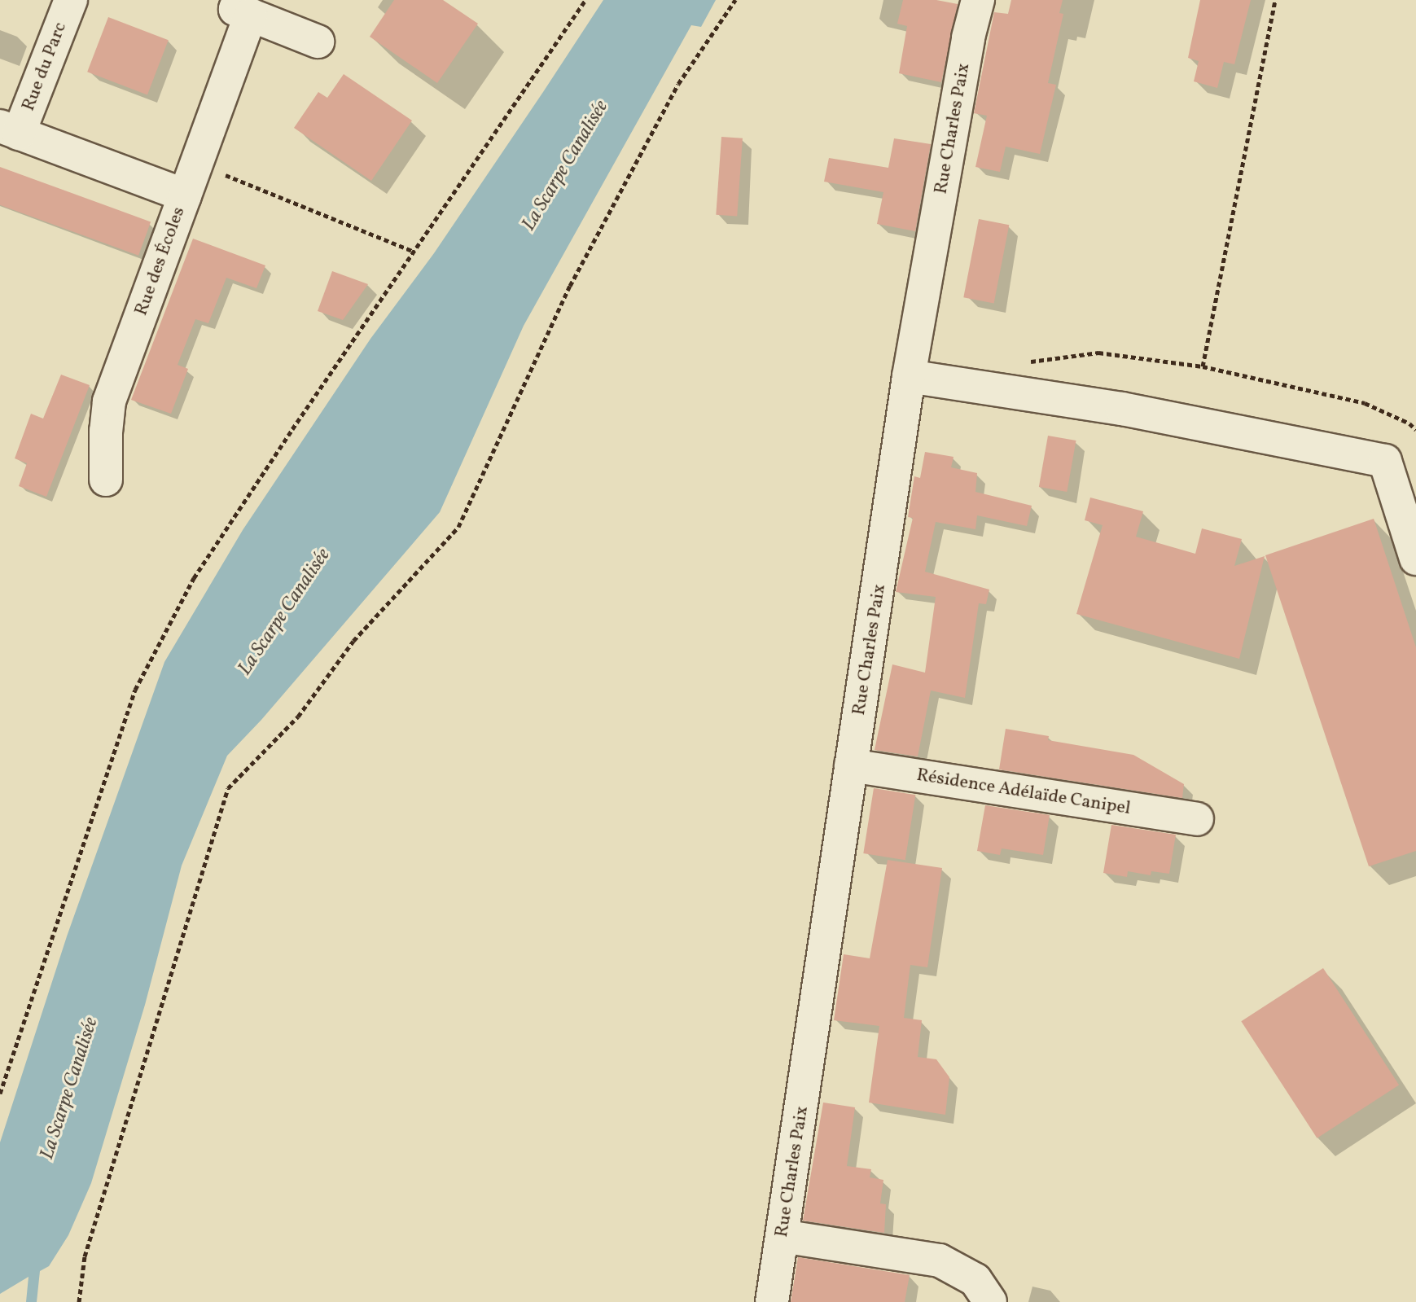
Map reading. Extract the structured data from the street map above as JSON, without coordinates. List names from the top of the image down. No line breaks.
{"streets":{"street":["Rue du Parc","Rue Charles Paix","Rue des Écoles","Résidence Adélaïde Canipel"]},"crossings":[["Rue du Parc","Rue des Écoles"],["Rue Charles Paix","Résidence Adélaïde Canipel"]],"water":["La Scarpe Canalisée"]}
